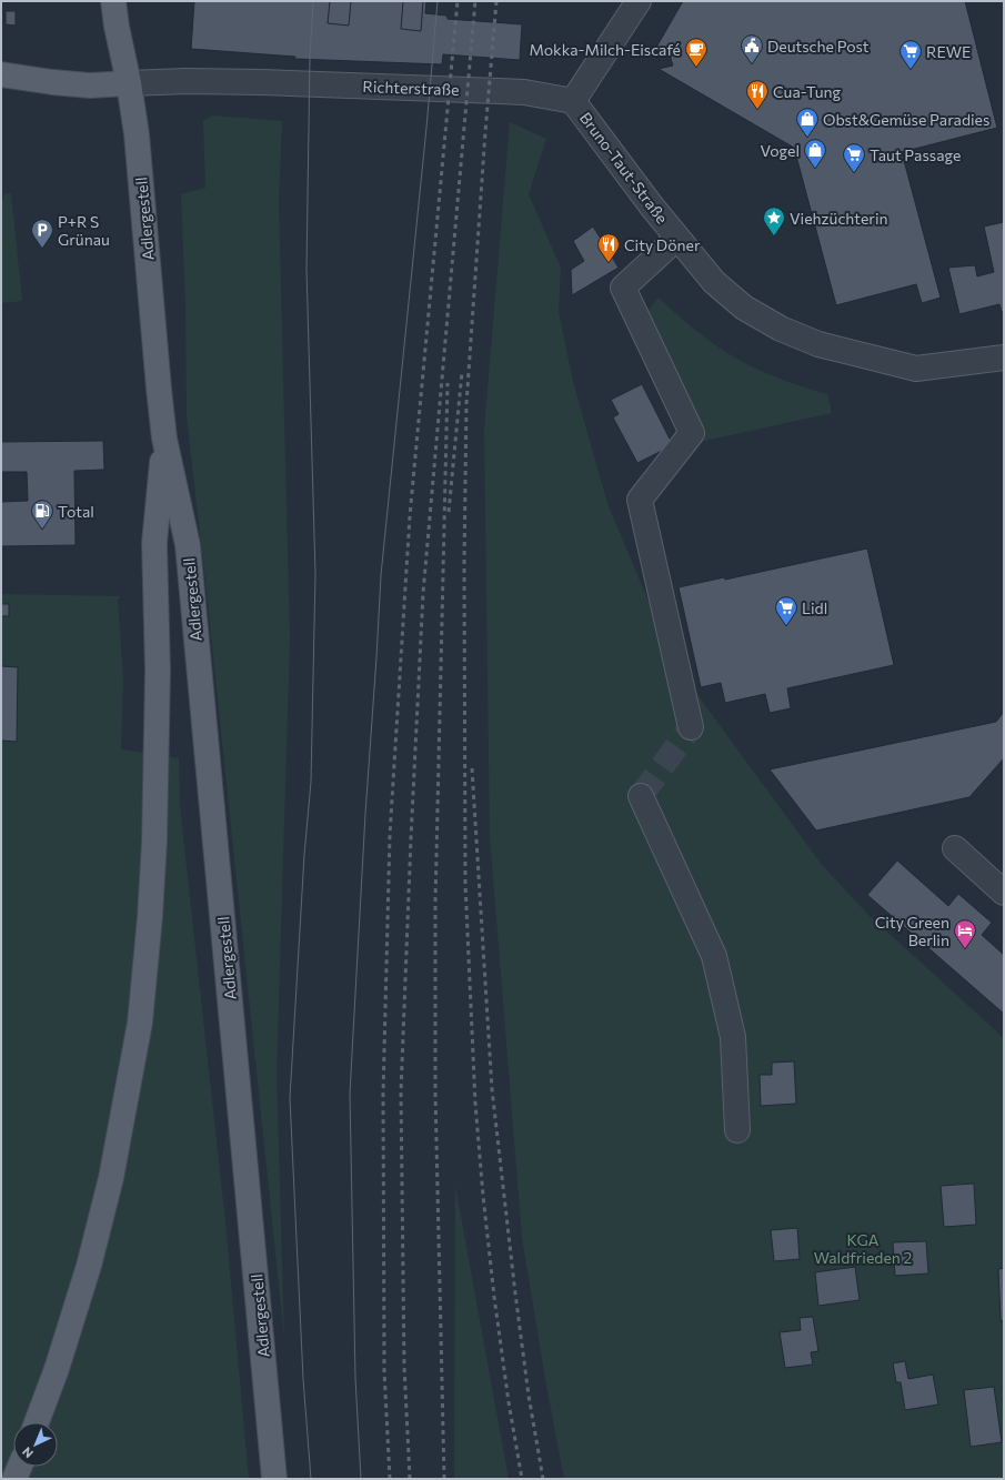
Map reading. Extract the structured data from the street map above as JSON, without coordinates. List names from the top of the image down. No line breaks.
{"streets":{"main road":["Adlergestell"],"street":["Richterstraße","Bruno-Taut-Straße"]},"crossings":[["Richterstraße","Bruno-Taut-Straße"],["Richterstraße","Adlergestell"]],"parks":["KGA Waldfrieden 2"],"places":{"public building":["Deutsche Post"],"cafe":["Mokka-Milch-Eiscafé"],"supermarket":["REWE","Taut Passage","Lidl"],"restaurant":["Cua-Tung","City Döner"],"shop":["Obst&Gemüse Paradies","Vogel"],"place":["Viehzüchterin"],"parking":["P+R S Grünau"],"fuel station":["Total"],"hotel":["City Green Berlin"]},"north":"bottom left"}
